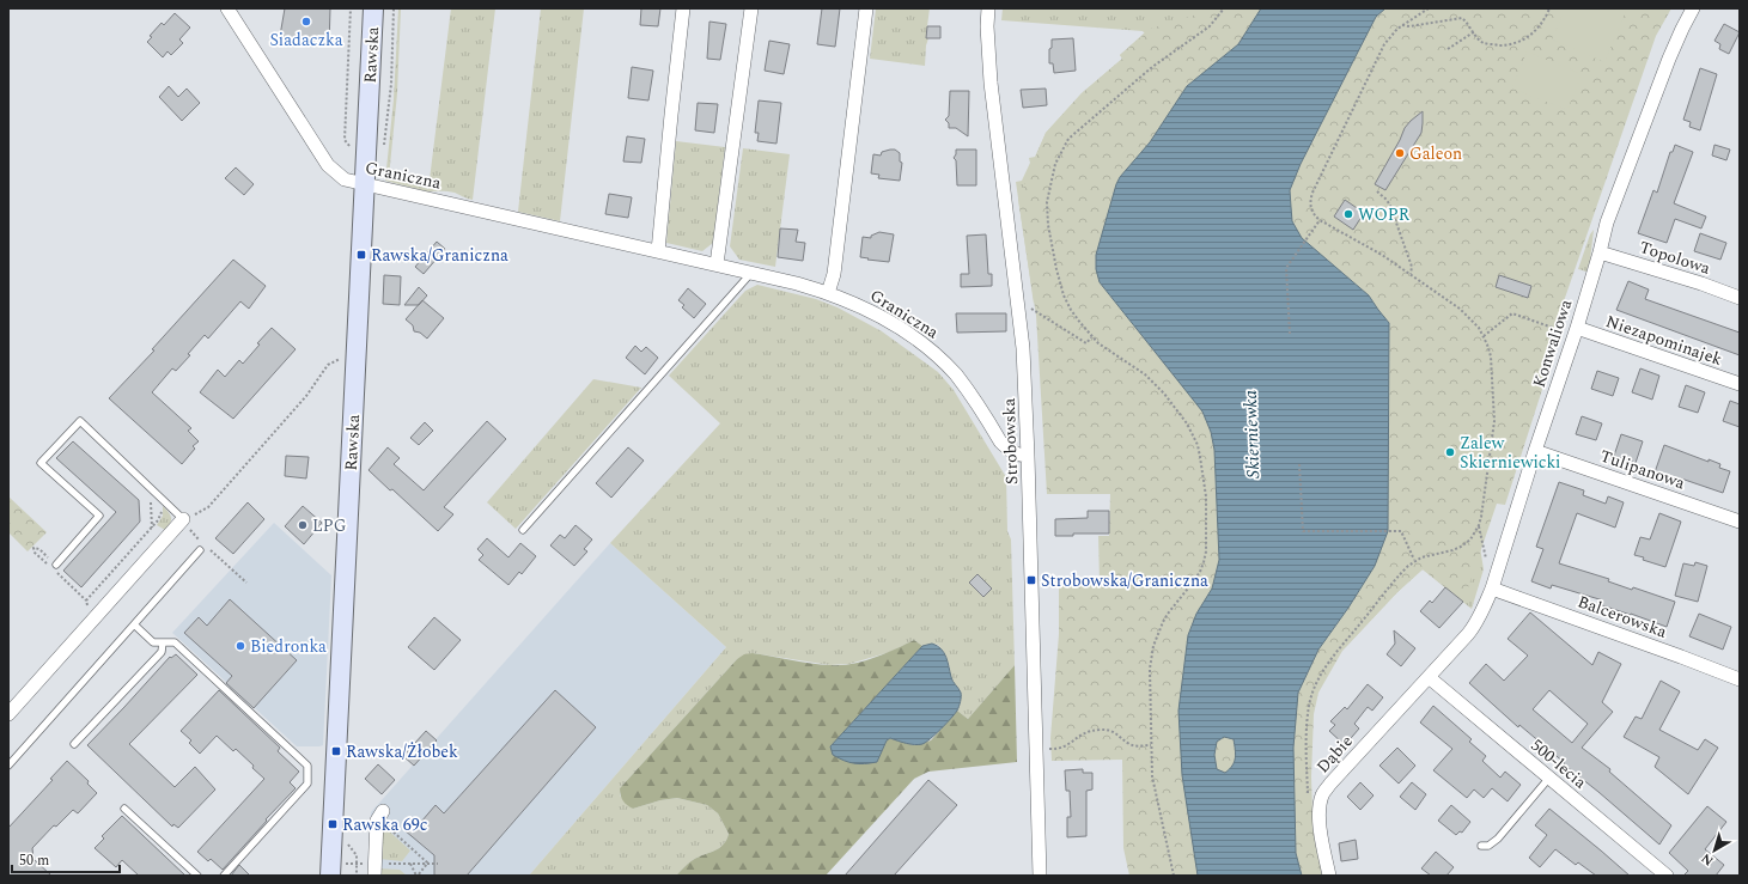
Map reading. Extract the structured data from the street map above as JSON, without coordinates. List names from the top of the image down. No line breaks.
{"streets":{"street":["Rawska","Graniczna","Topolowa","Niezapominajek","Konwaliowa","Strobowska","Tulipanowa","Balcerowska","Dąbie","500-lecia"]},"crossings":[["Rawska","Graniczna"],["Graniczna","Strobowska"],["Topolowa","Konwaliowa"],["Niezapominajek","Konwaliowa"],["Konwaliowa","Tulipanowa"],["Konwaliowa","Balcerowska"],["Konwaliowa","Dąbie"],["Konwaliowa","500-lecia"],["Dąbie","500-lecia"]],"water":["Skierniewka"],"places":{"other":["Siadaczka","Galeon","WOPR","Zalew Skierniewicki","LPG","Biedronka"],"transit":["Rawska/Graniczna","Strobowska/Graniczna","Rawska/Żłobek","Rawska 69c"]},"scale_bar":"50 m","north":"bottom left"}
